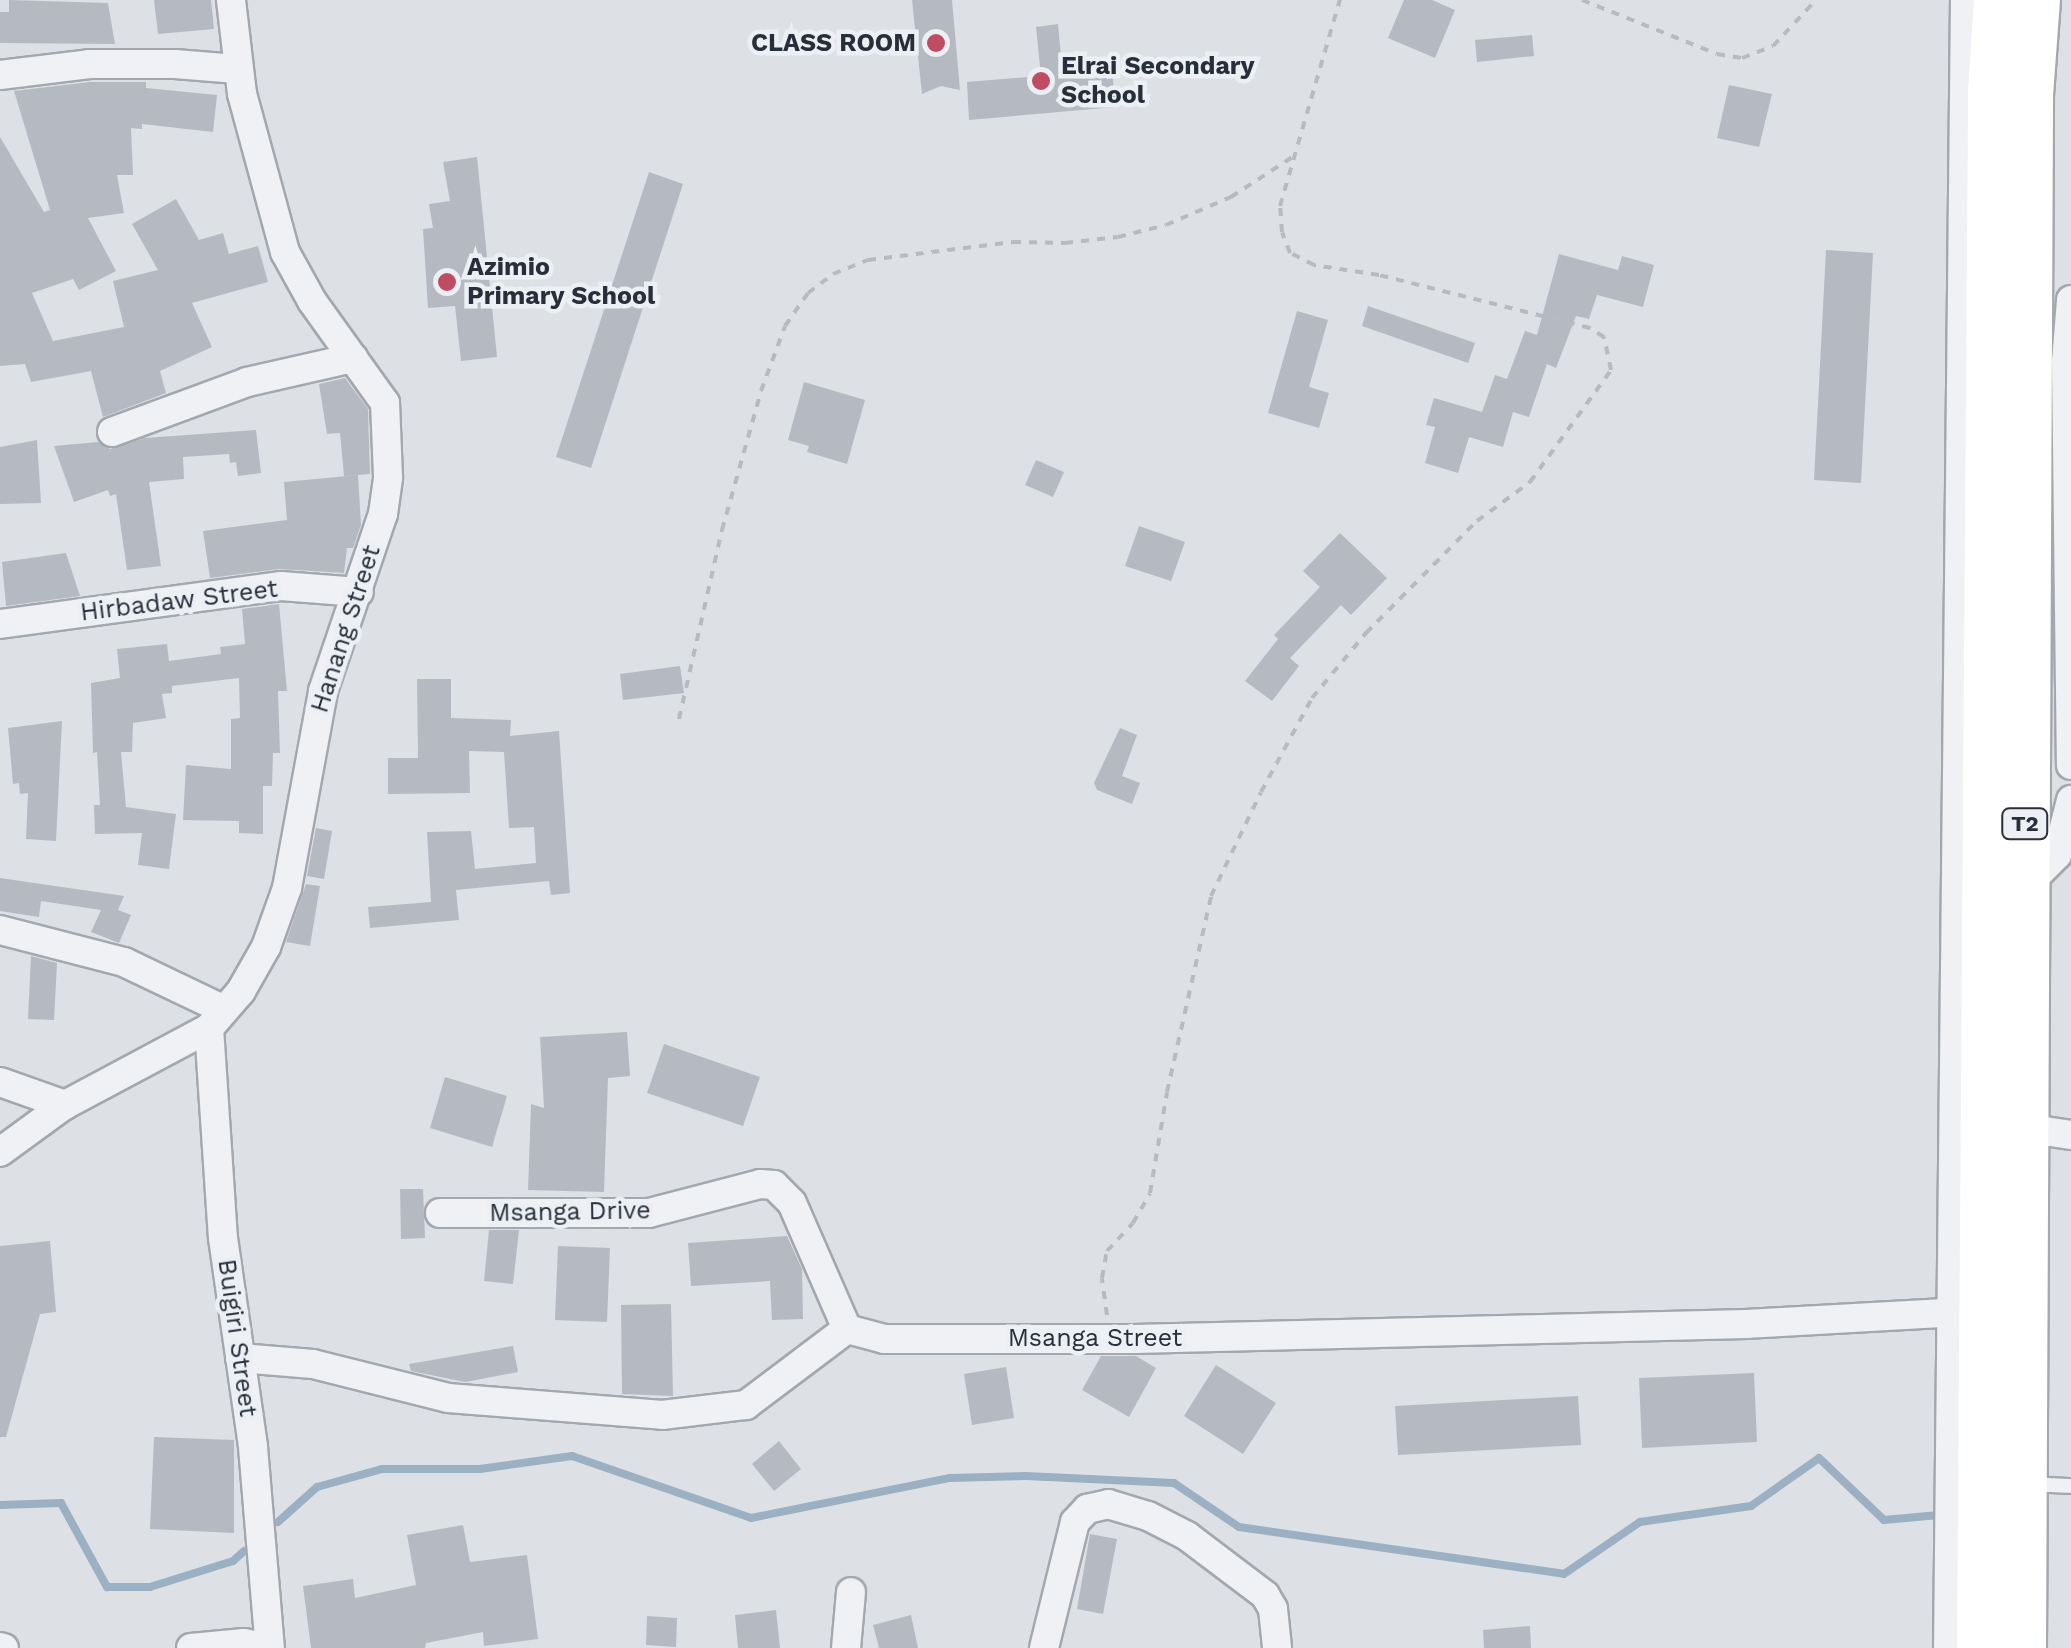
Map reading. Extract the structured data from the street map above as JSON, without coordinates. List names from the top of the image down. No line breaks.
{"streets":{"highway":["T2"],"street":["Hirbadaw Street","Hanang Street","Msanga Drive","Buigiri Street","Msanga Street"]},"crossings":[["Hirbadaw Street","Hanang Street"],["Hanang Street","Buigiri Street"],["T2","Msanga Street"],["Msanga Drive","Msanga Street"]],"places":["CLASS ROOM","Elrai Secondary School","Azimio Primary School"]}
